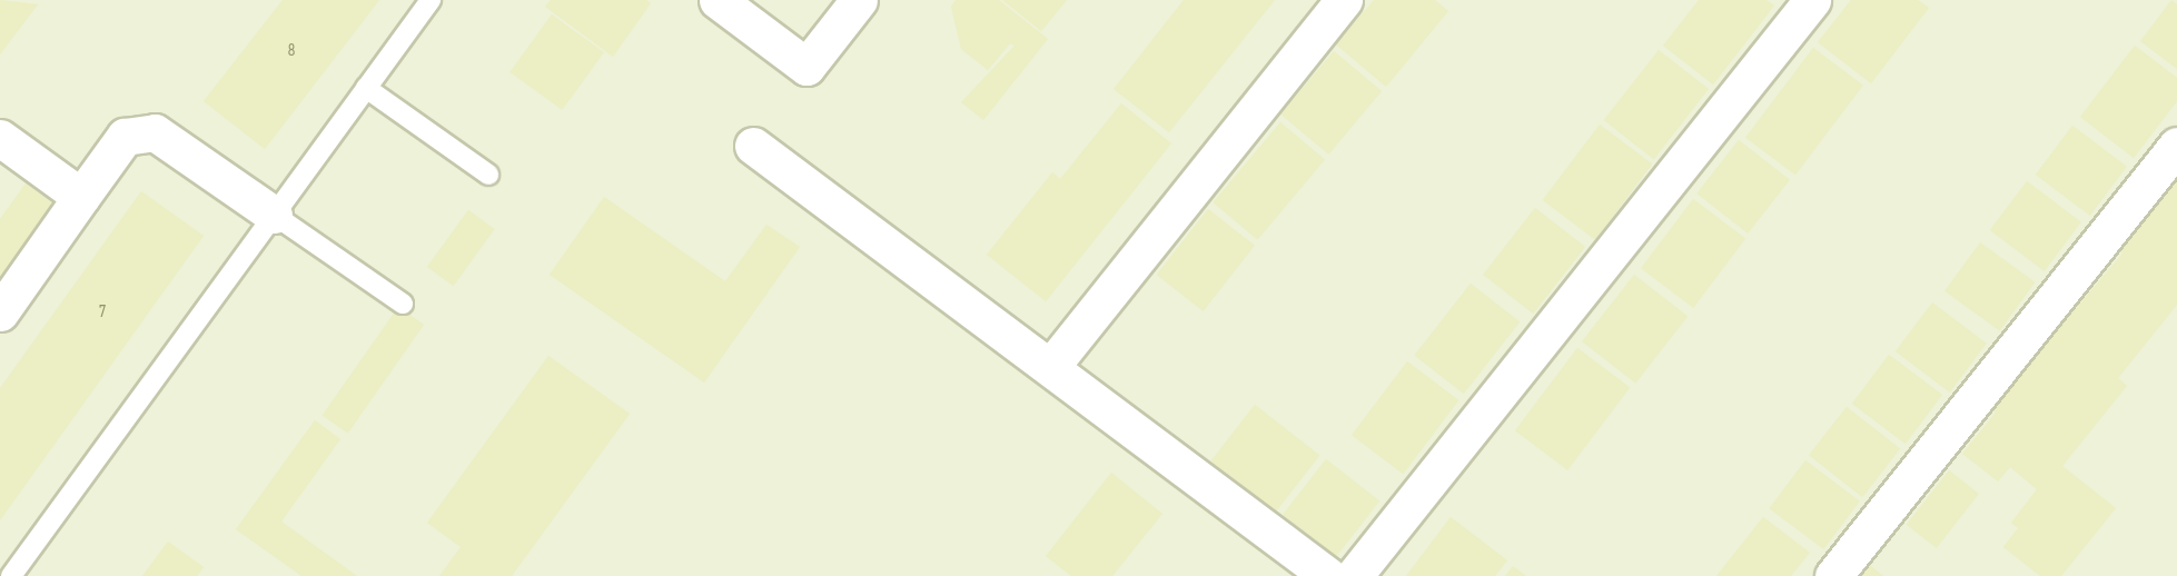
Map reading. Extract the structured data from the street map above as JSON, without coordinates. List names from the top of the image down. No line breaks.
{"house_numbers":["8","7"]}
